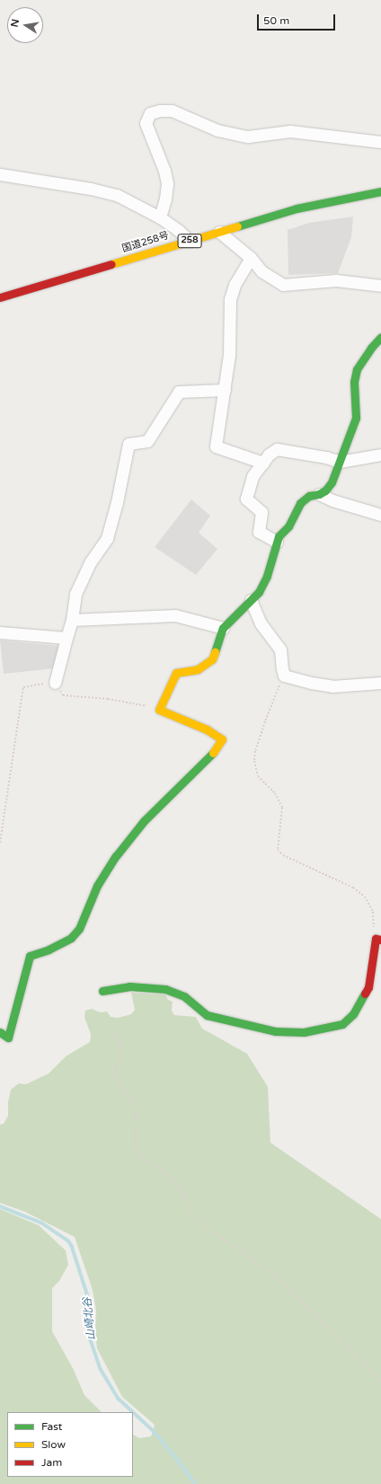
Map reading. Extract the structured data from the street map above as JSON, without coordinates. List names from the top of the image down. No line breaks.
{"streets":{"main road":["258","国道258号"]},"water":["山崎北谷"],"legend":["Fast","Slow","Jam"],"scale_bar":"50 m","north":"left"}
